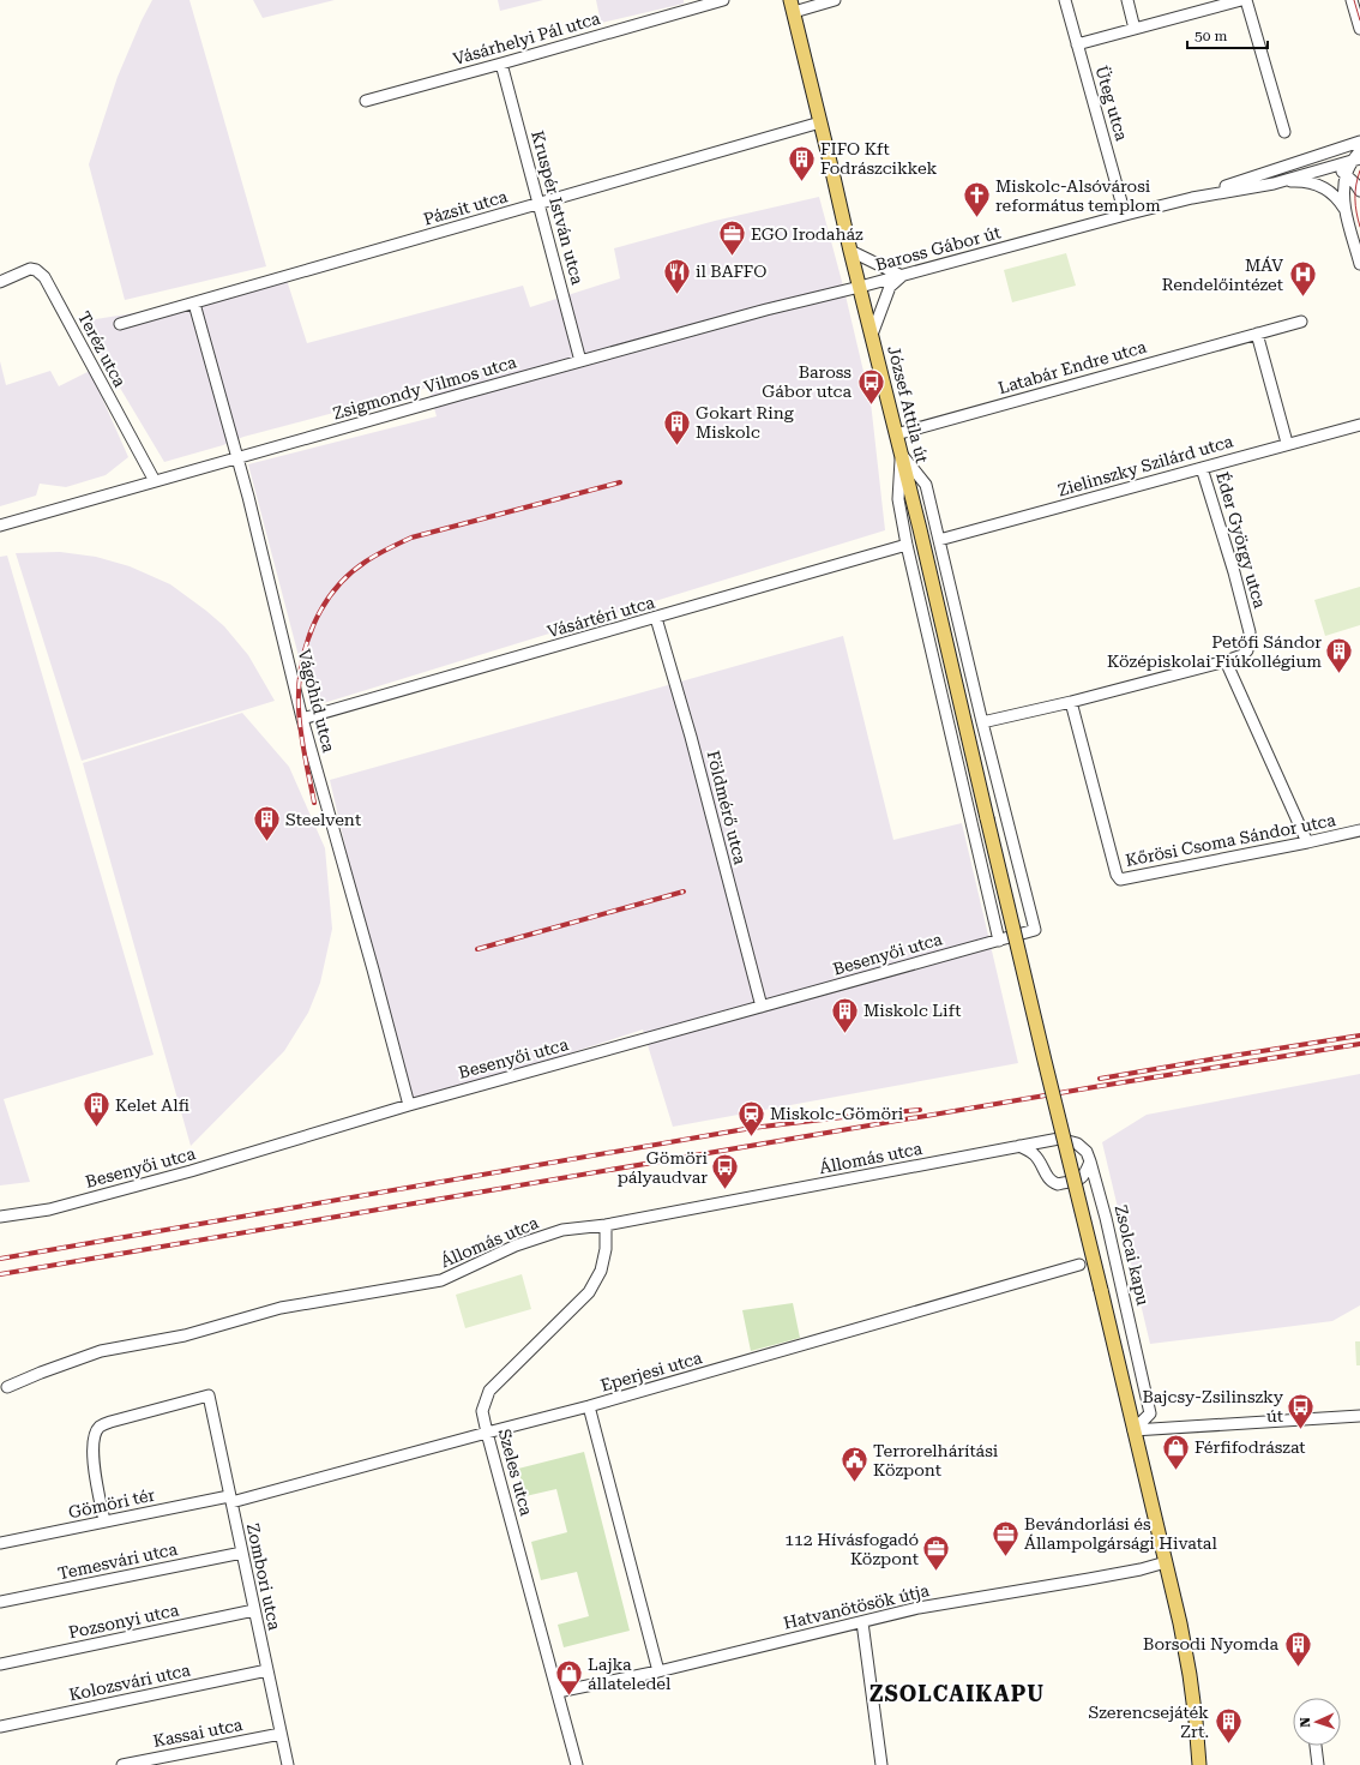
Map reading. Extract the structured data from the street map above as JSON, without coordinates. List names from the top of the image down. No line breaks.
{"streets":{"main road":["József Attila út"],"street":["Vásárhelyi Pál utca","Üteg utca","Pázsit utca","Kruspér István utca","Baross Gábor út","Teréz utca","Latabár Endre utca","Zsigmondy Vilmos utca","Zielinszky Szilárd utca","Éder György utca","Vásártéri utca","Vágóhíd utca","Földmérő utca","Kőrösi Csoma Sándor utca","Besenyői utca","Állomás utca","Zsolcai kapu","Eperjesi utca","Szeles utca","Gömöri tér","Temesvári utca","Zombori utca","Hatvanötösök útja","Pozsonyi utca","Kolozsvári utca","Kassai utca"]},"crossings":[["Vásárhelyi Pál utca","Kruspér István utca"],["Üteg utca","Baross Gábor út"],["Pázsit utca","Kruspér István utca"],["Pázsit utca","József Attila út"],["Pázsit utca","Vágóhíd utca"],["Kruspér István utca","Zsigmondy Vilmos utca"],["Baross Gábor út","Zsigmondy Vilmos utca"],["Baross Gábor út","József Attila út"],["Teréz utca","Zsigmondy Vilmos utca"],["Latabár Endre utca","József Attila út"],["Zsigmondy Vilmos utca","József Attila út"],["Zsigmondy Vilmos utca","Vágóhíd utca"],["József Attila út","Zsolcai kapu"],["Zielinszky Szilárd utca","Éder György utca"],["Vásártéri utca","Vágóhíd utca"],["Vásártéri utca","Földmérő utca"],["Vágóhíd utca","Besenyői utca"],["Földmérő utca","Besenyői utca"],["Állomás utca","Zsolcai kapu"],["Állomás utca","Szeles utca"],["Eperjesi utca","Szeles utca"],["Eperjesi utca","Gömöri tér"],["Eperjesi utca","Zombori utca"],["Szeles utca","Hatvanötösök útja"],["Gömöri tér","Zombori utca"],["Temesvári utca","Zombori utca"],["Zombori utca","Pozsonyi utca"],["Zombori utca","Kolozsvári utca"],["Zombori utca","Kassai utca"]],"districts":["ZSOLCAIKAPU"],"places":{"building":["FIFO Kft Fodrászcikkek","Gokart Ring Miskolc","Petőfi Sándor Középiskolai Fiúkollégium","Steelvent","Miskolc Lift","Kelet Alfi","Borsodi Nyomda","Szerencsejáték Zrt."],"church":["Miskolc-Alsóvárosi református templom"],"office":["EGO Irodaház","Bevándorlási és Állampolgársági Hivatal","112 Hívásfogadó Központ"],"restaurant":["il BAFFO"],"hospital":["MÁV Rendelőintézet"],"bus stop":["Baross Gábor utca","Gömöri pályaudvar","Bajcsy-Zsilinszky út"],"station":["Miskolc-Gömöri"],"shop":["Férfifodrászat","Lajka állateledel"],"public building":["Terrorelhárítási Központ"]},"scale_bar":"50 m","north":"left"}
